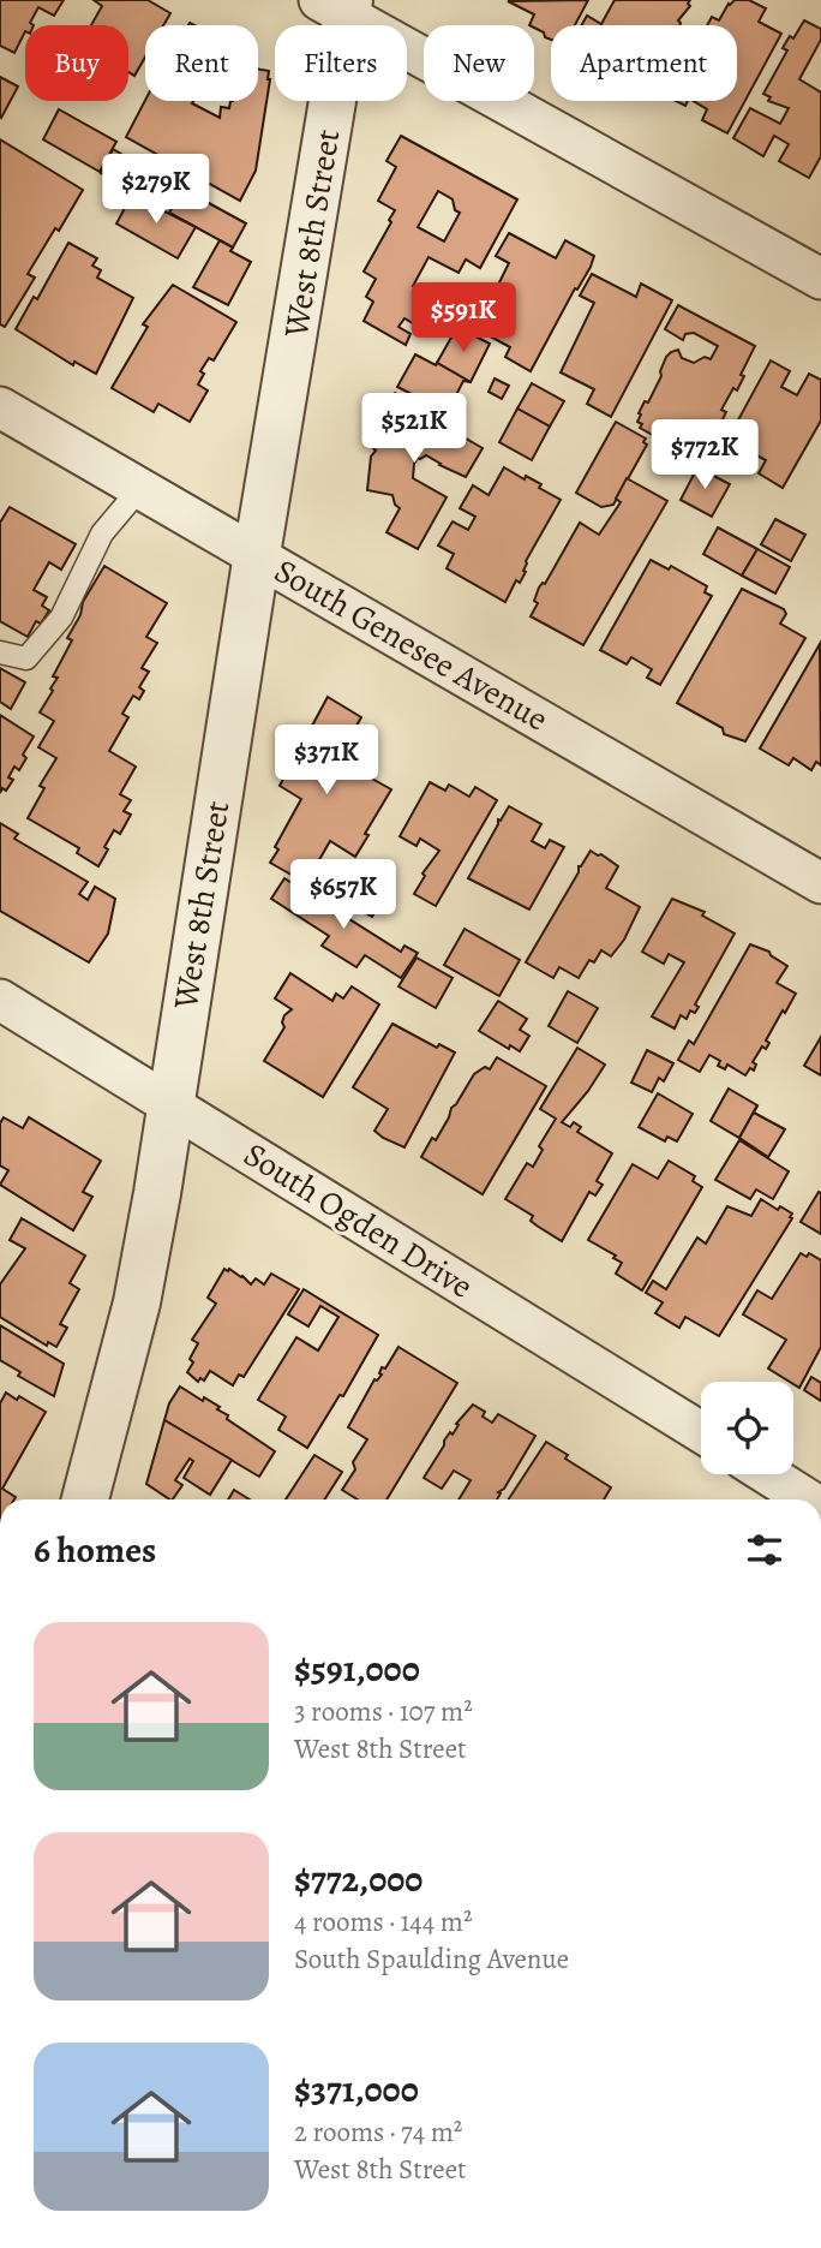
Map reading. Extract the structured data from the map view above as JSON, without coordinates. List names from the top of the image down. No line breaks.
{"streets":{"street":["West 8th Street","South Genesee Avenue","South Ogden Drive"]},"crossings":[["West 8th Street","South Genesee Avenue"],["West 8th Street","South Ogden Drive"]],"page":{"chip":["Buy","Rent","Filters","New","Apartment"],"price":["$279K","$591K","$521K","$772K","$371K","$657K"],"heading":"6 homes","list":[{"name":"$591,000","note":"3 rooms · 107 m² · West 8th Street"},{"name":"$772,000","note":"4 rooms · 144 m² · South Spaulding Avenue"},{"name":"$371,000","note":"2 rooms · 74 m² · West 8th Street"}]}}
